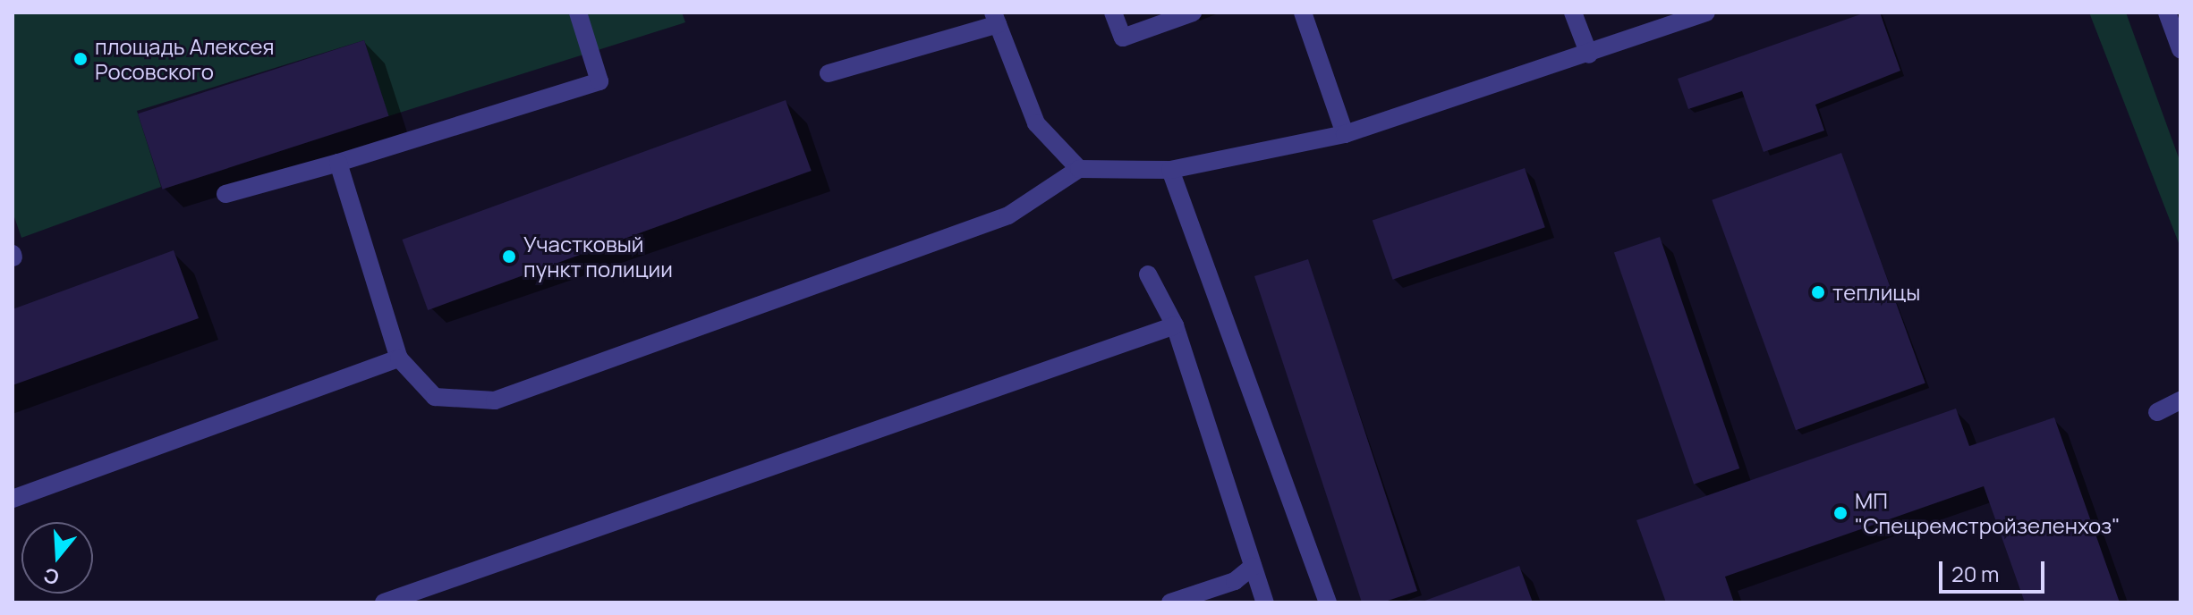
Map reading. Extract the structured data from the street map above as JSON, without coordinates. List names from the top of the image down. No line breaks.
{"places":["площадь Алексея Росовского","Участковый пункт полиции","теплицы","МП \"Спецремстройзеленхоз\""],"scale_bar":"20 m","north":"bottom"}
